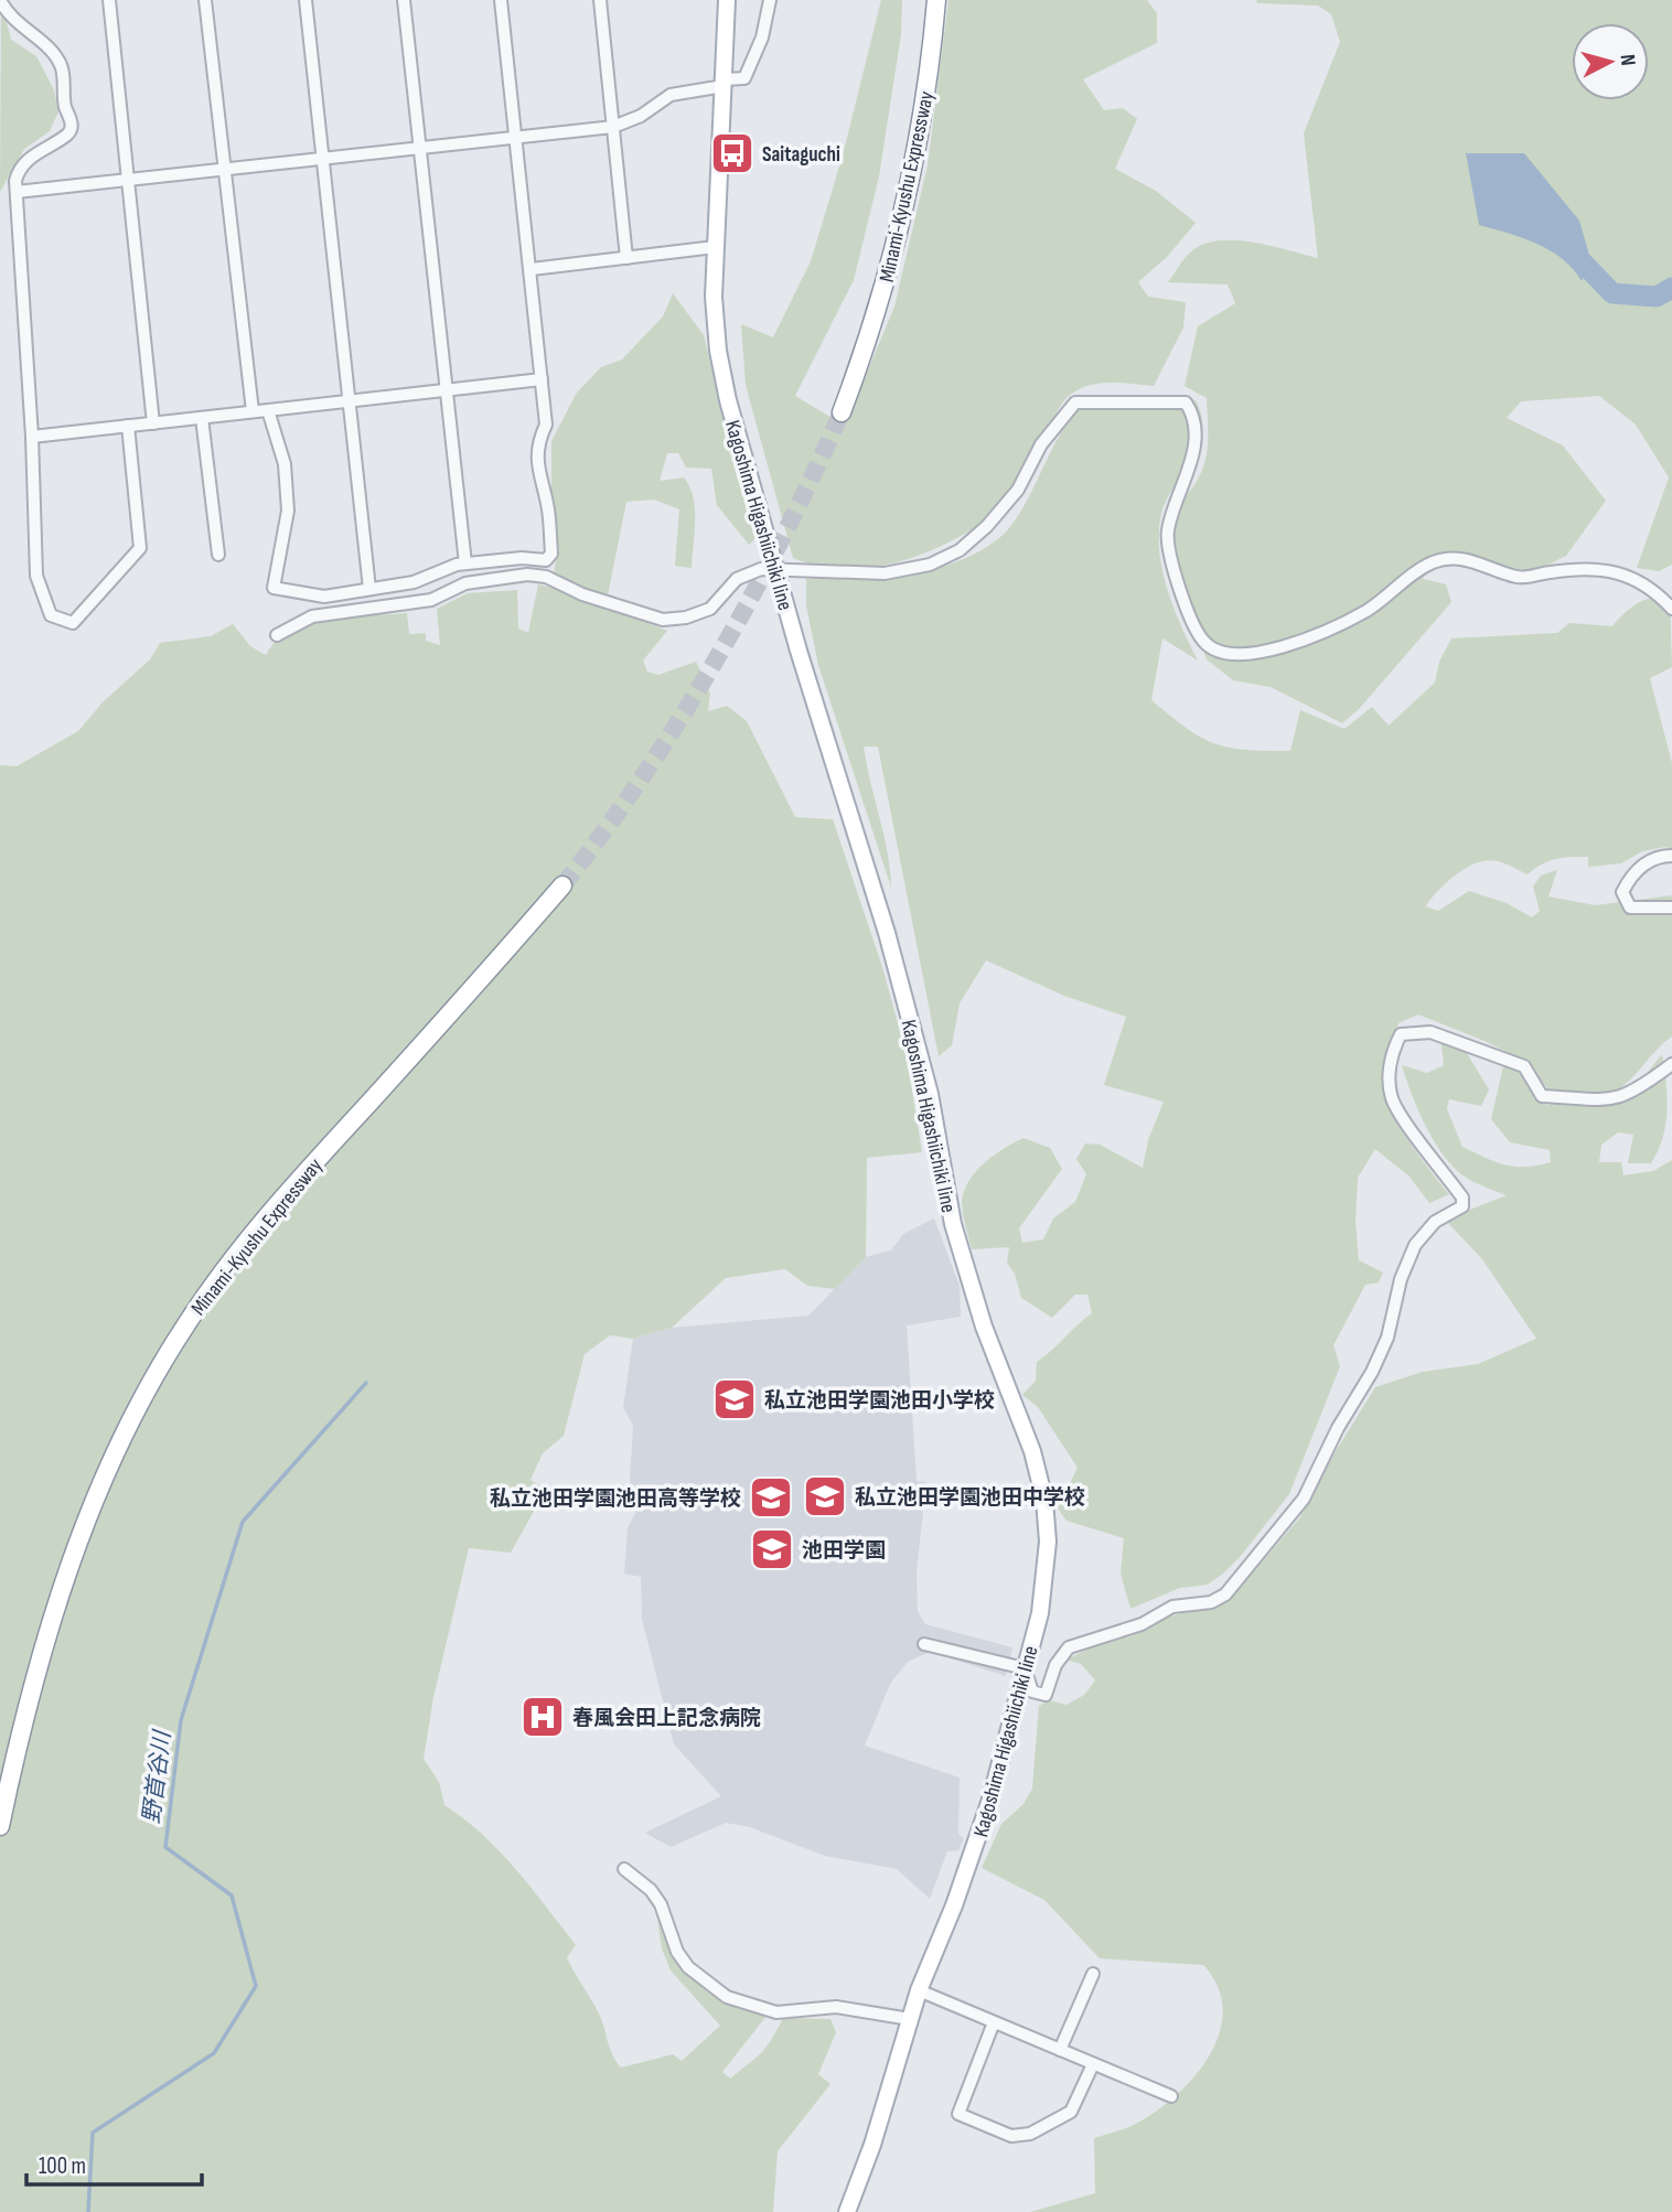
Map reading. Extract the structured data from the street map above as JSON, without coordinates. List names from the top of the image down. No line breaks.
{"streets":{"highway":["Minami-Kyushu Expressway"],"main road":["Kagoshima Higashiichiki line"]},"water":["野首谷川"],"places":{"bus stop":["Saitaguchi"],"school or university":["私立池田学園池田小学校","私立池田学園池田中学校","私立池田学園池田高等学校","池田学園"],"hospital":["春風会田上記念病院"]},"scale_bar":"100 m","north":"right"}
